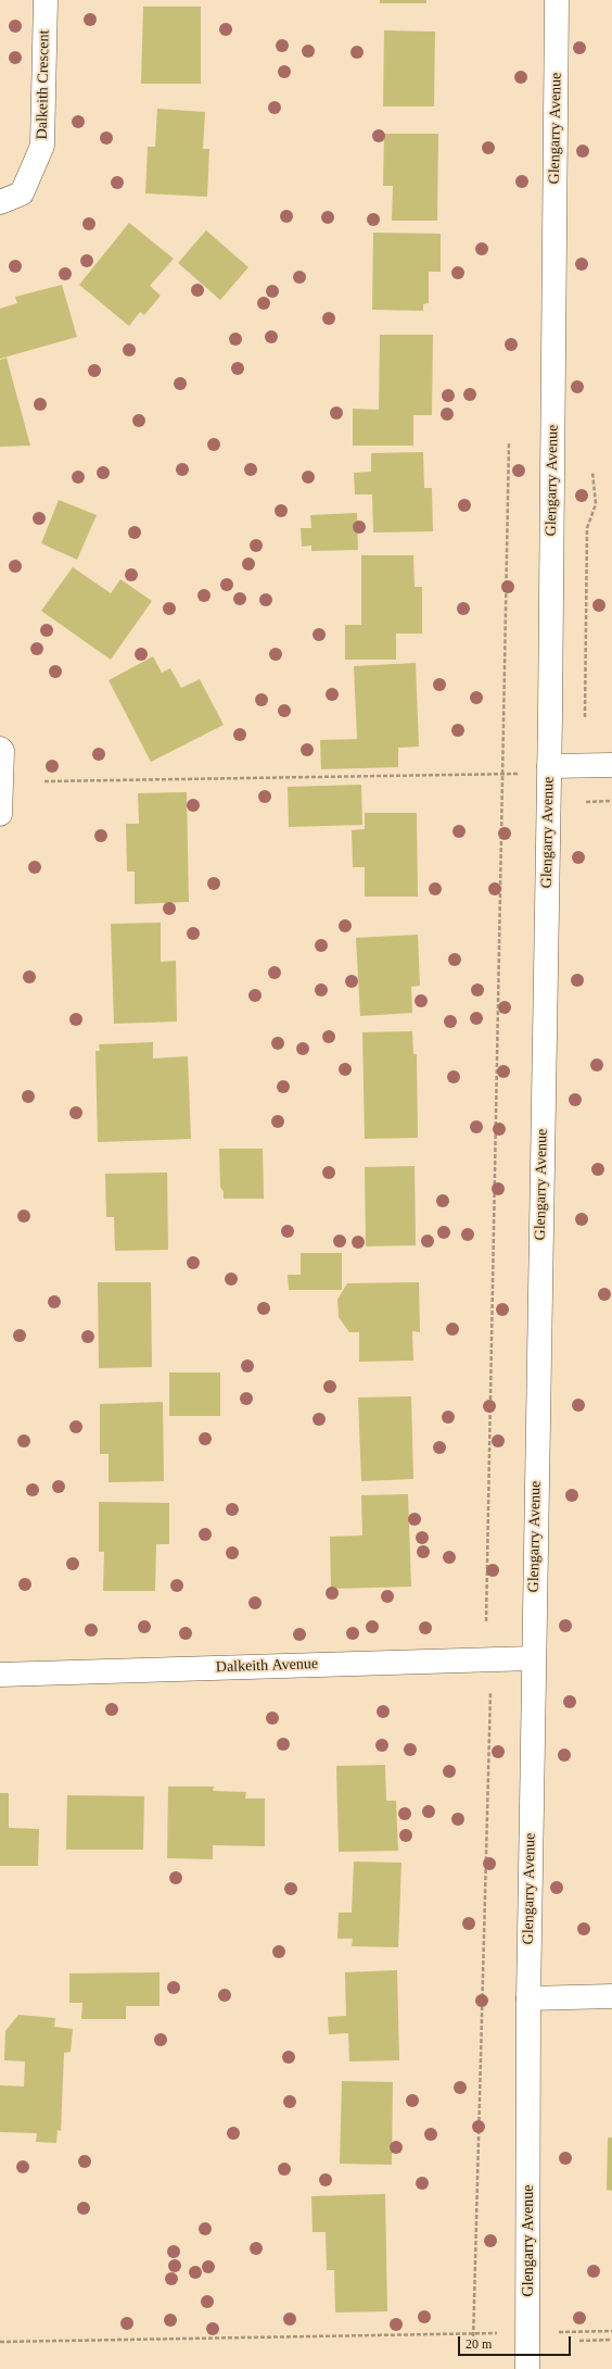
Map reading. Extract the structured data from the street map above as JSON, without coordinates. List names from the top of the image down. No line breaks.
{"streets":{"street":["Dalkeith Crescent","Glengarry Avenue","Dalkeith Avenue"]},"crossings":[["Glengarry Avenue","Dalkeith Avenue"]],"scale_bar":"20 m"}
